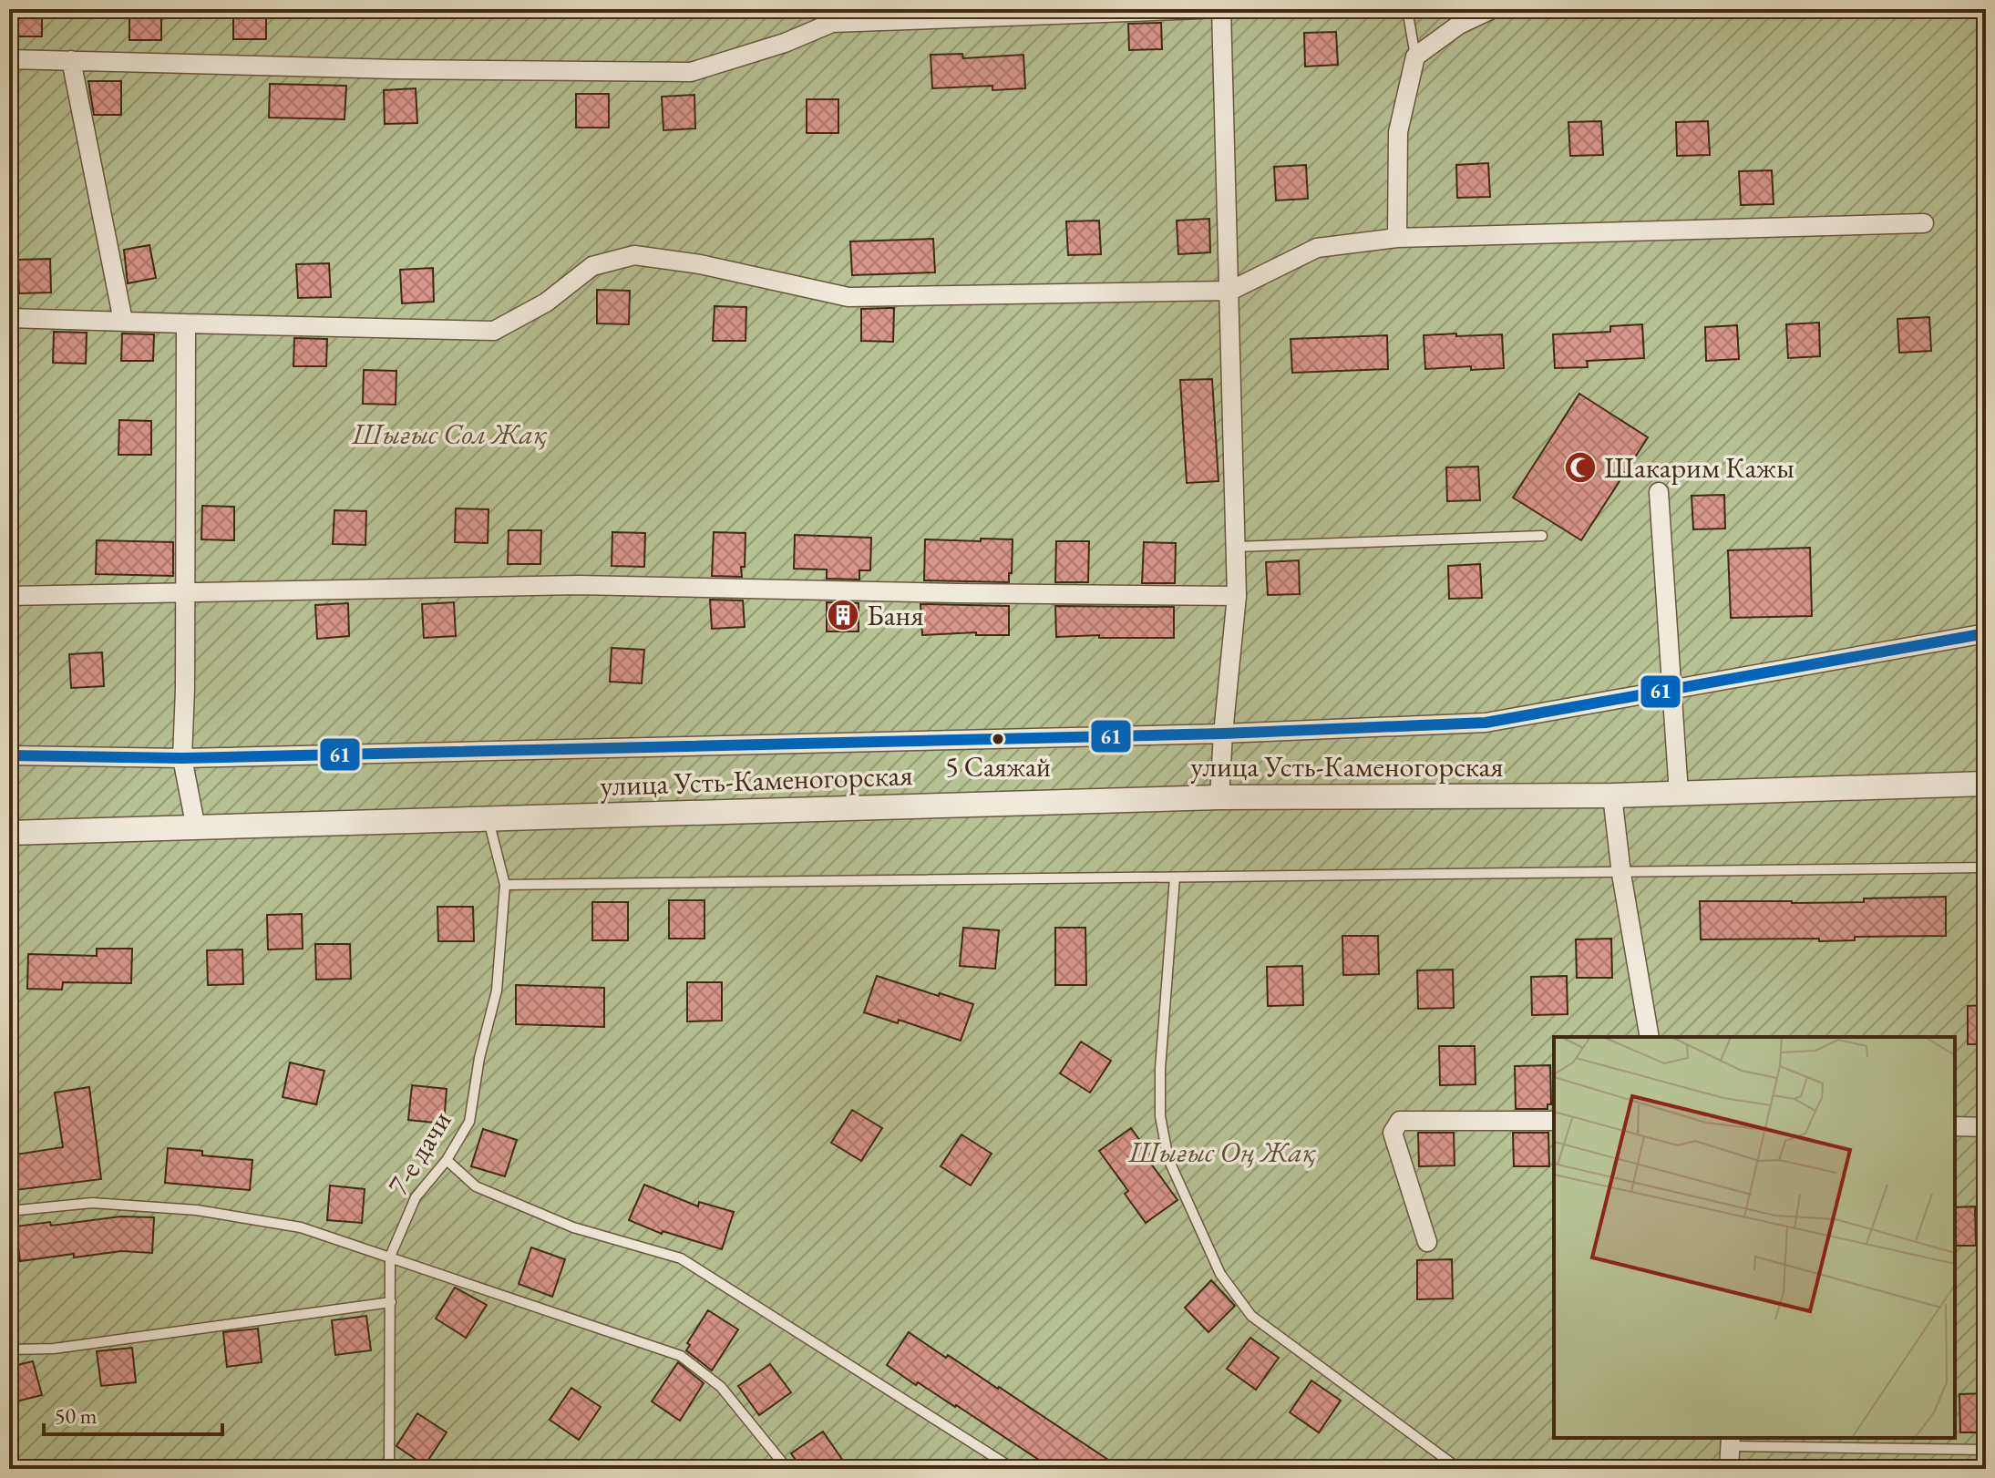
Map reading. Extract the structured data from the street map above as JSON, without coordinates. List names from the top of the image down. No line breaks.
{"streets":{"street":["улица Усть-Каменогорская"],"lane":["7-е дачи"]},"crossings":[["улица Усть-Каменогорская","7-е дачи"]],"parks":["Шығыс Сол Жақ","Шығыс Оң Жақ"],"places":{"mosque":["Шакарим Кажы"],"building":["Баня"],"other":["5 Саяжай"]},"lines":["transit line 61"],"scale_bar":"50 m"}
